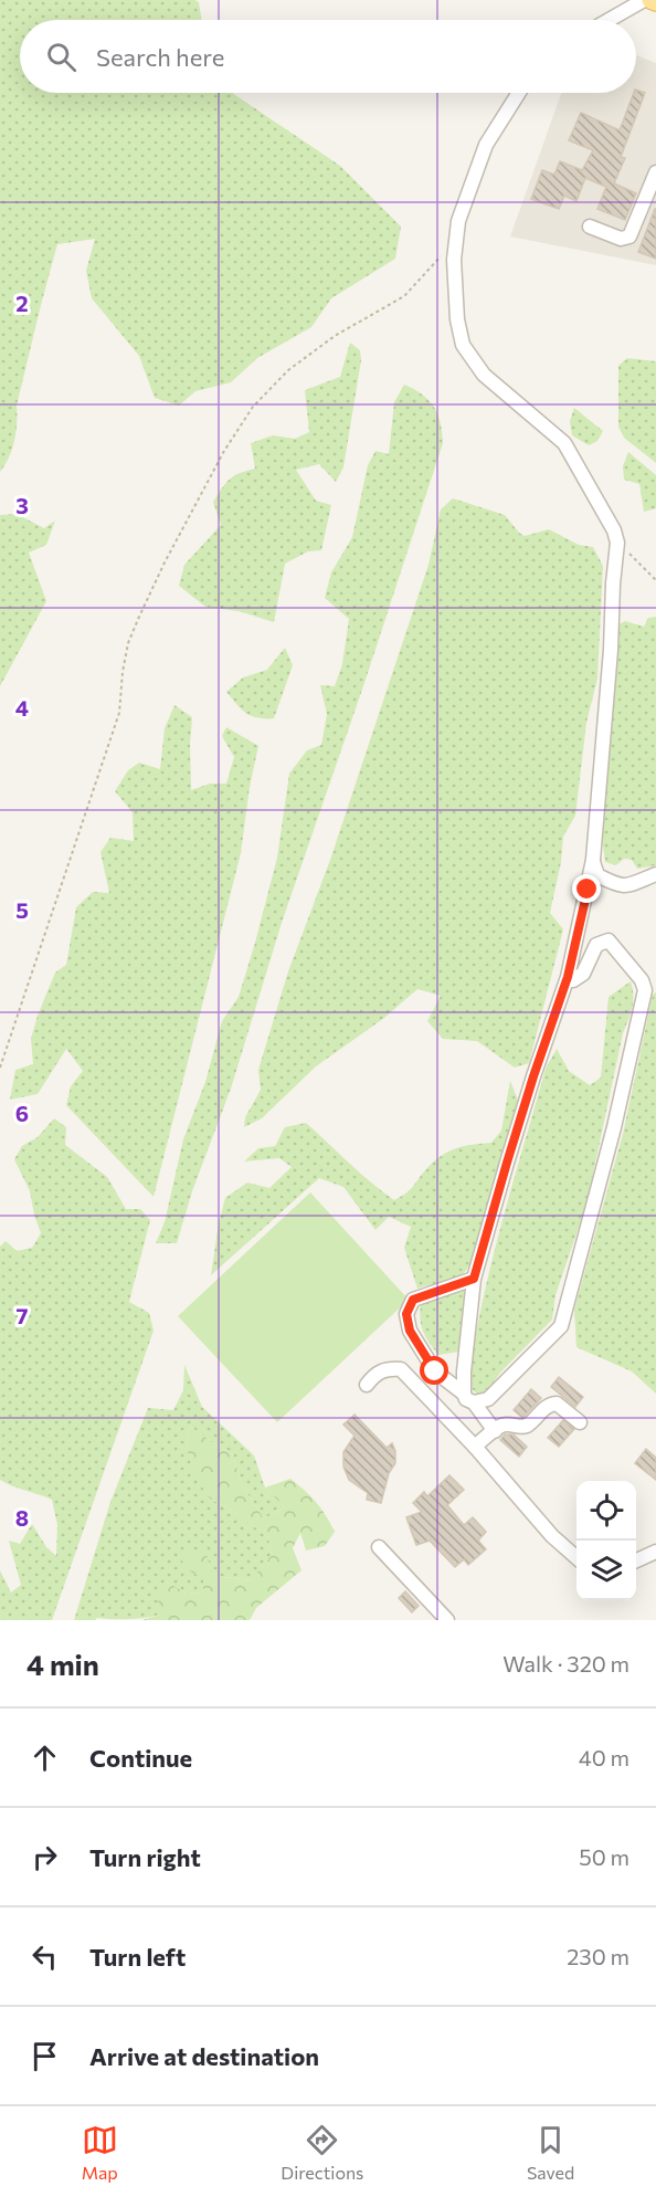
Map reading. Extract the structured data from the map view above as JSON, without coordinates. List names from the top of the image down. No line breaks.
{"page":{"search":"Search here","heading":["4 min","Walk · 320 m"],"list":[["Continue","40 m"],["Turn right","50 m"],["Turn left","230 m"],"Arrive at destination"],"nav":["Map","Directions","Saved"]},"grid":{"rows":["2","3","4","5","6","7","8"]}}
